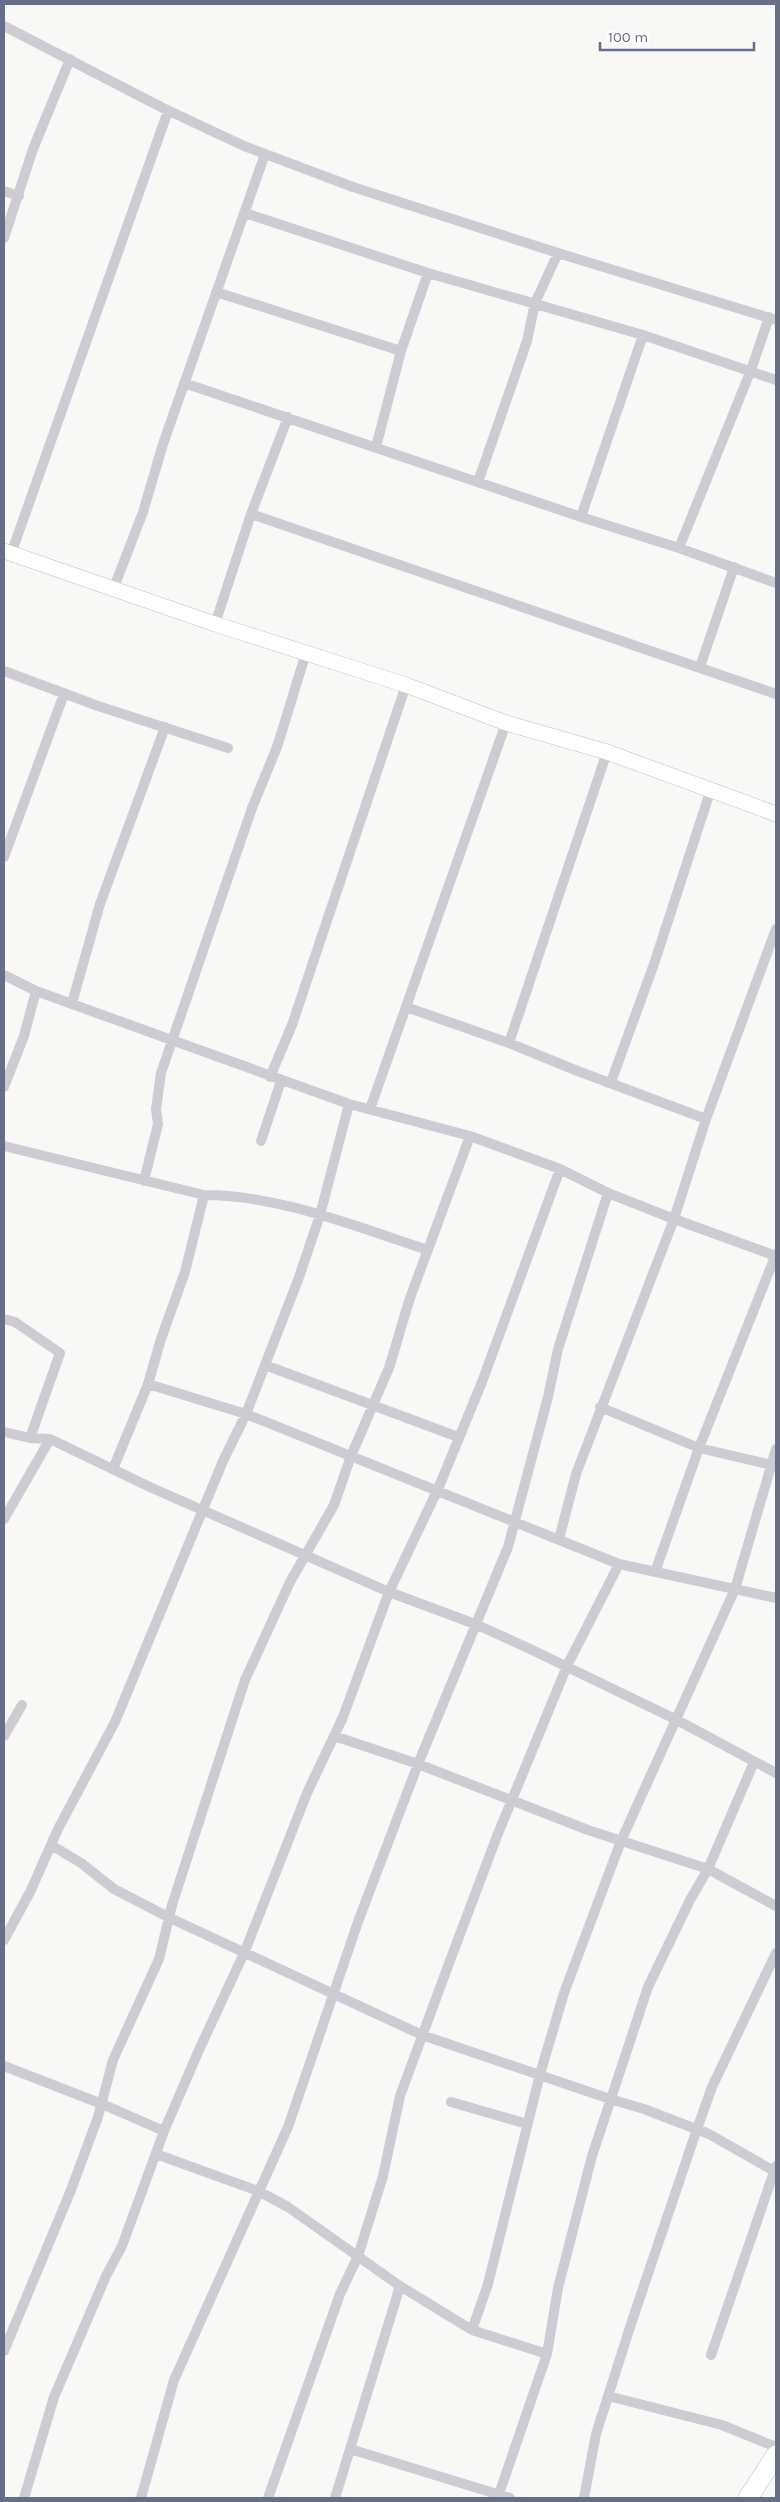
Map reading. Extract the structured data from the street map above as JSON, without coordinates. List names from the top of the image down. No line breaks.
{"scale_bar":"100 m"}
